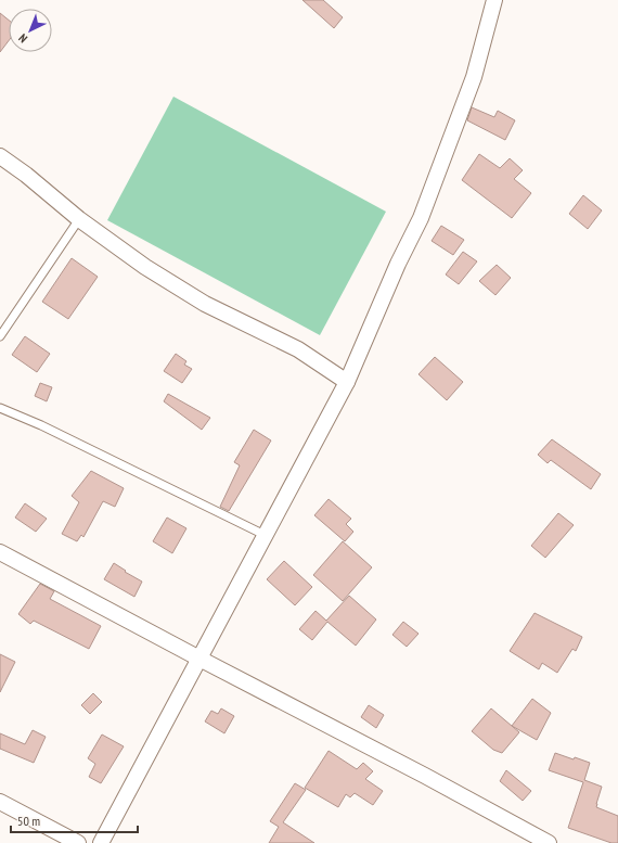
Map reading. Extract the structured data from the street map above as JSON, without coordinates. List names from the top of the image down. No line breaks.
{"scale_bar":"50 m","north":"bottom left"}
